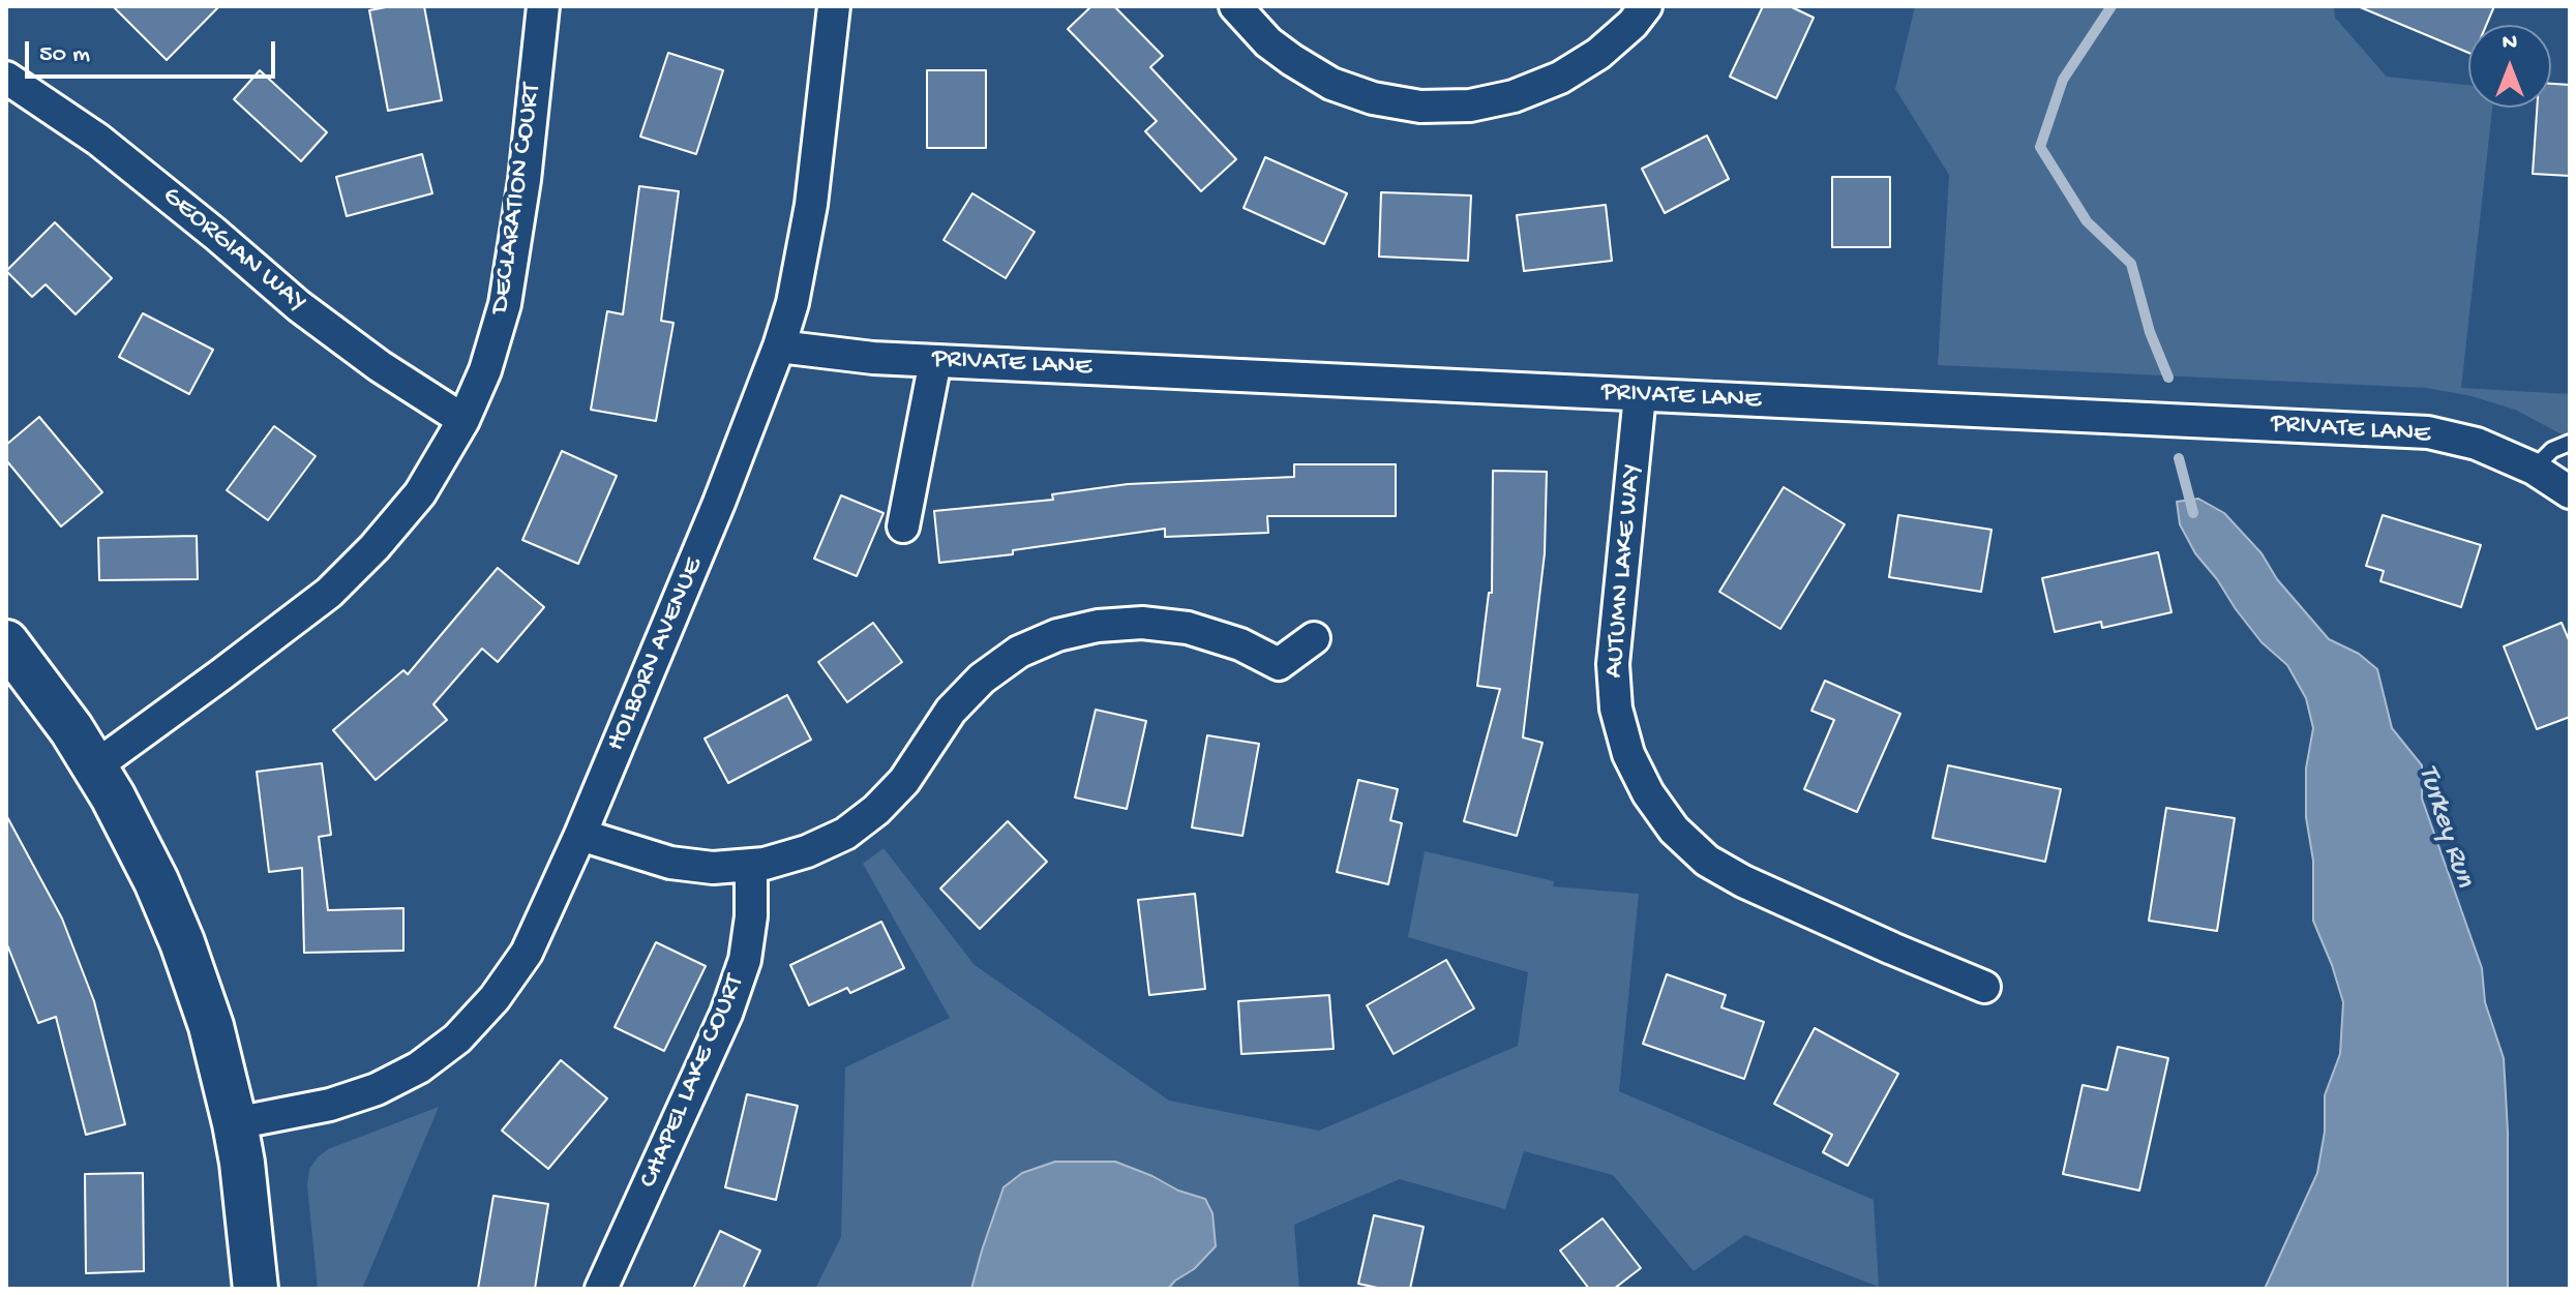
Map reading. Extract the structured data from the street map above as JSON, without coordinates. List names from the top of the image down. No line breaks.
{"streets":{"street":["DECLARATION COURT","GEORGIAN WAY","PRIVATE LANE","AUTUMN LAKE WAY","HOLBORN AVENUE","CHAPEL LAKE COURT"]},"crossings":[["DECLARATION COURT","GEORGIAN WAY"],["PRIVATE LANE","AUTUMN LAKE WAY"],["PRIVATE LANE","HOLBORN AVENUE"]],"water":["Turkey Run"],"scale_bar":"50 m","north":"top"}
